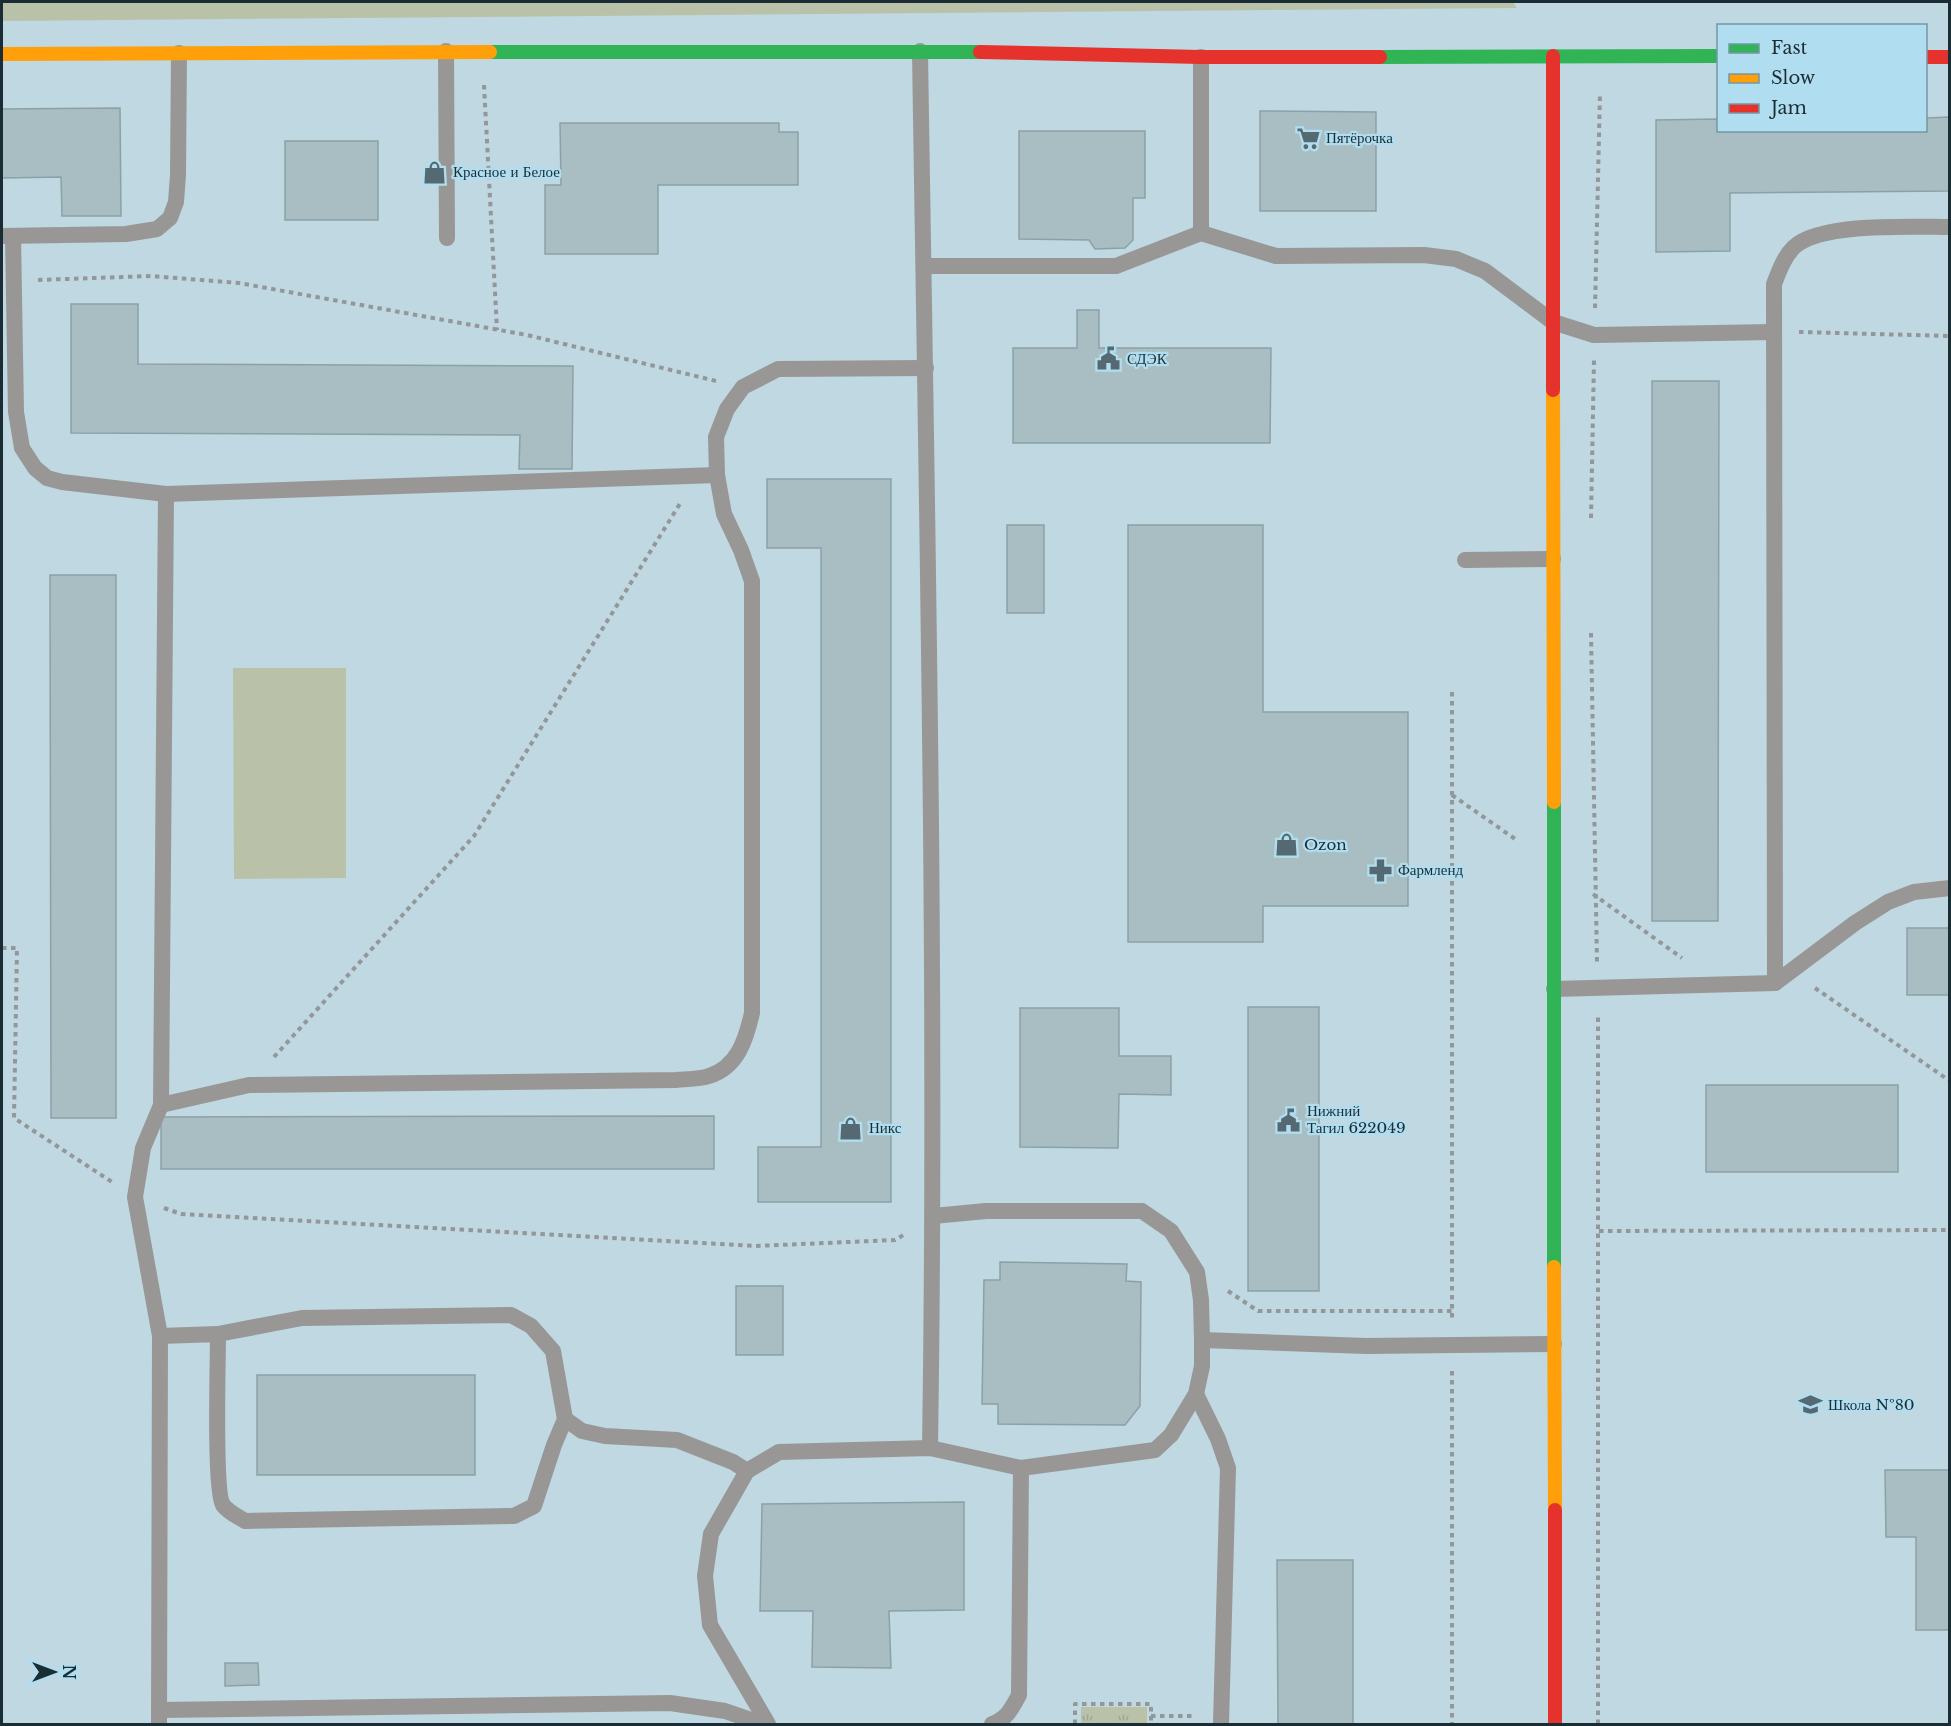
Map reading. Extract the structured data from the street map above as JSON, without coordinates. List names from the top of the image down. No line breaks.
{"places":{"supermarket":["Пятёрочка"],"shop":["Красное и Белое","Ozon","Никс"],"public building":["СДЭК","Нижний Тагил 622049"],"pharmacy":["Фармленд"],"school or university":["Школа №80"]},"legend":["Fast","Slow","Jam"],"north":"right"}
